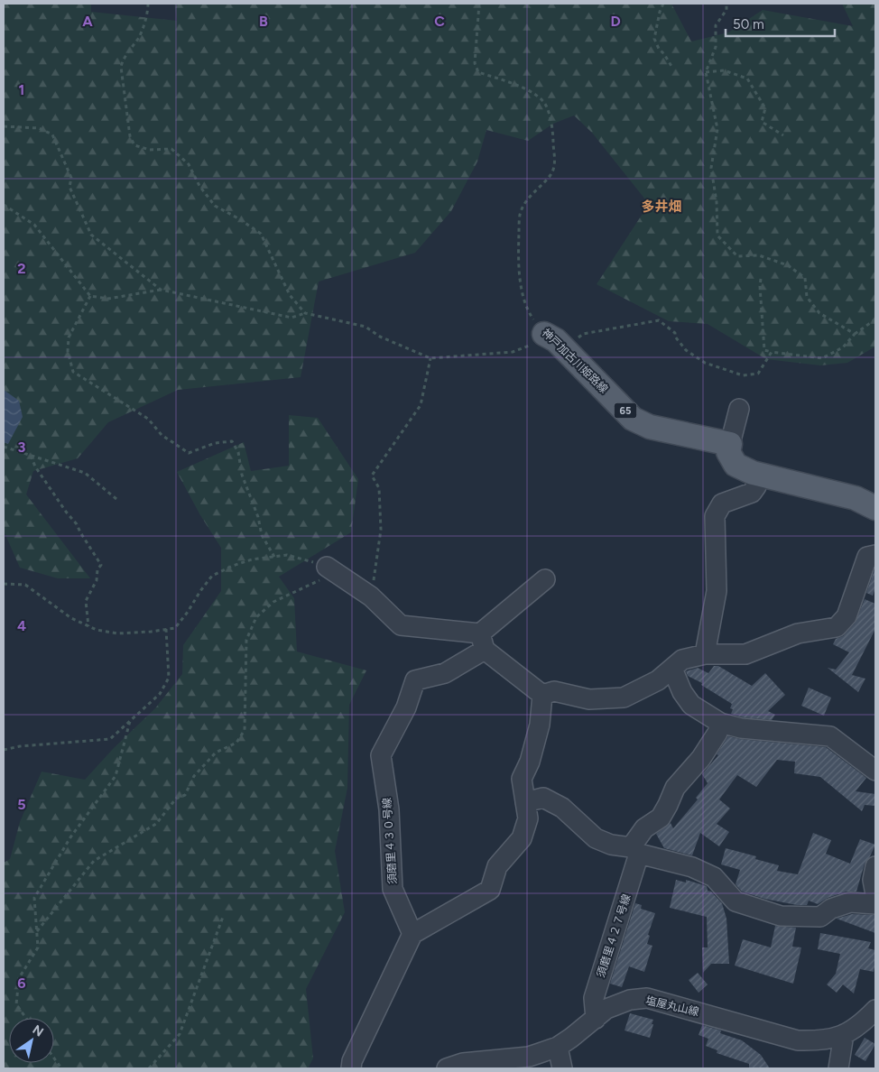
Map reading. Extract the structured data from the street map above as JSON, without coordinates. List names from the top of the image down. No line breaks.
{"streets":{"main road":["神戸加古川姫路線","65"],"street":["須磨里４３０号線","須磨里４２７号線","塩屋丸山線"]},"crossings":[["須磨里４２７号線","塩屋丸山線"]],"districts":["多井畑"],"scale_bar":"50 m","north":"top right","grid":{"columns":["A","B","C","D"],"rows":["1","2","3","4","5","6"]}}
